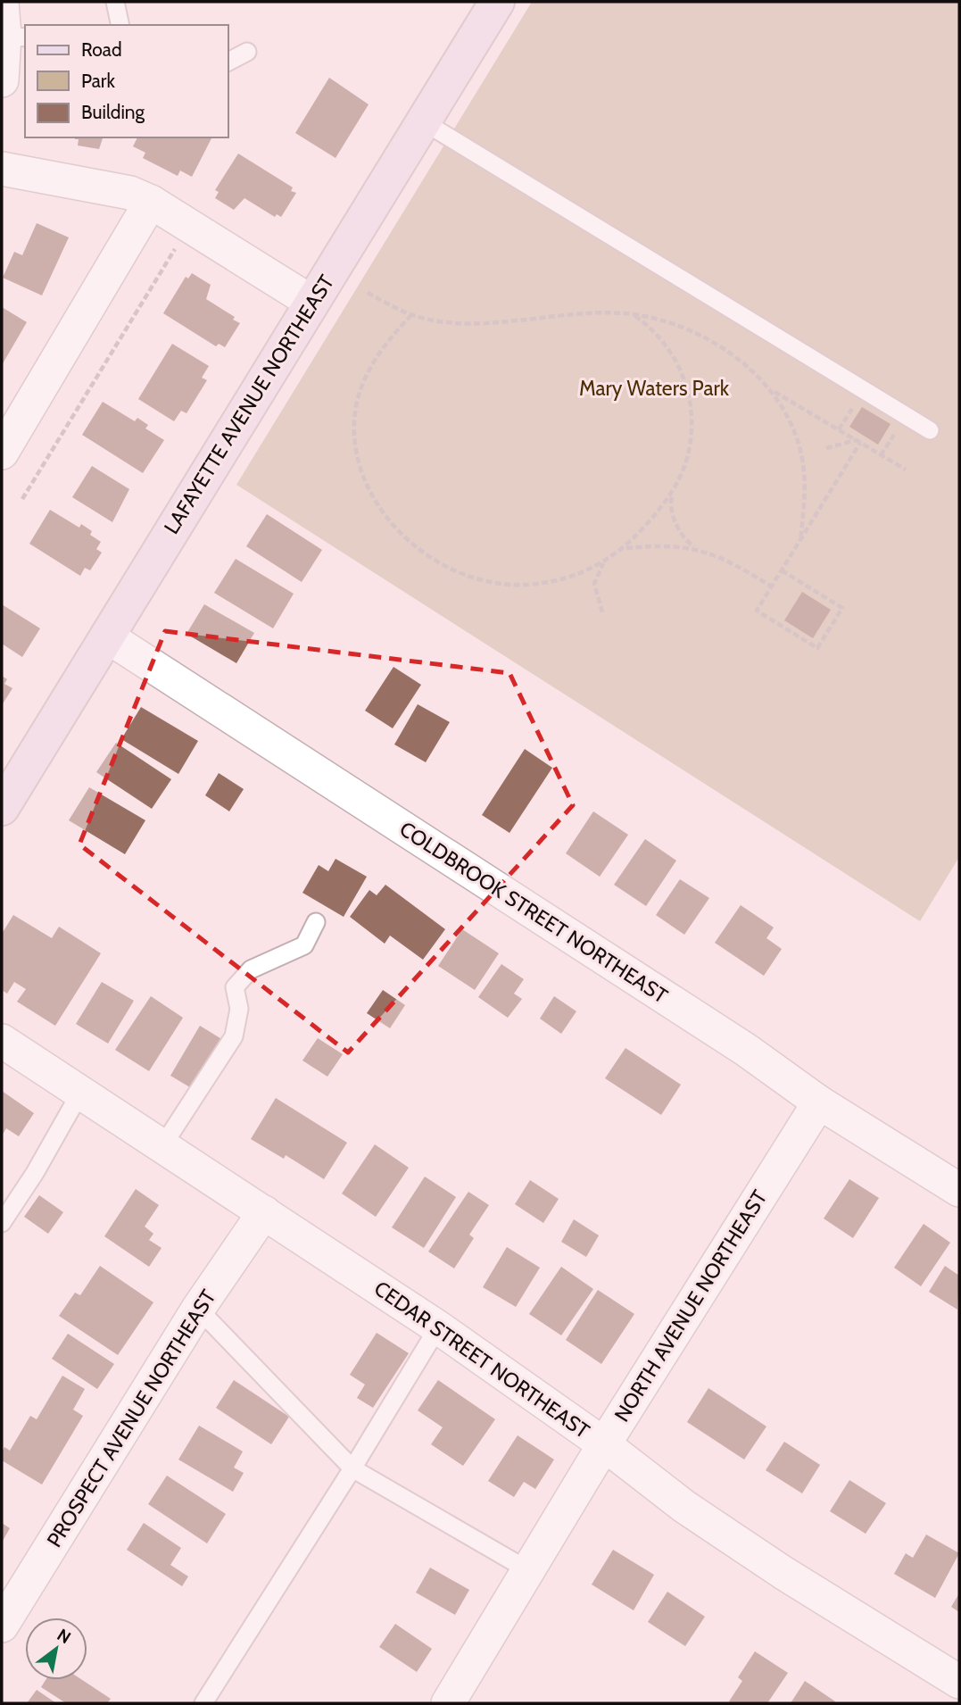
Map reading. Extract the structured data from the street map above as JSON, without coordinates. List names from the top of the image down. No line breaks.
{"streets":{"street":["LAFAYETTE AVENUE NORTHEAST","COLDBROOK STREET NORTHEAST","NORTH AVENUE NORTHEAST","CEDAR STREET NORTHEAST","PROSPECT AVENUE NORTHEAST"]},"crossings":[["LAFAYETTE AVENUE NORTHEAST","COLDBROOK STREET NORTHEAST"],["COLDBROOK STREET NORTHEAST","NORTH AVENUE NORTHEAST"],["NORTH AVENUE NORTHEAST","CEDAR STREET NORTHEAST"],["CEDAR STREET NORTHEAST","PROSPECT AVENUE NORTHEAST"]],"parks":["Mary Waters Park"],"legend":["Road","Park","Building"],"north":"top right"}
